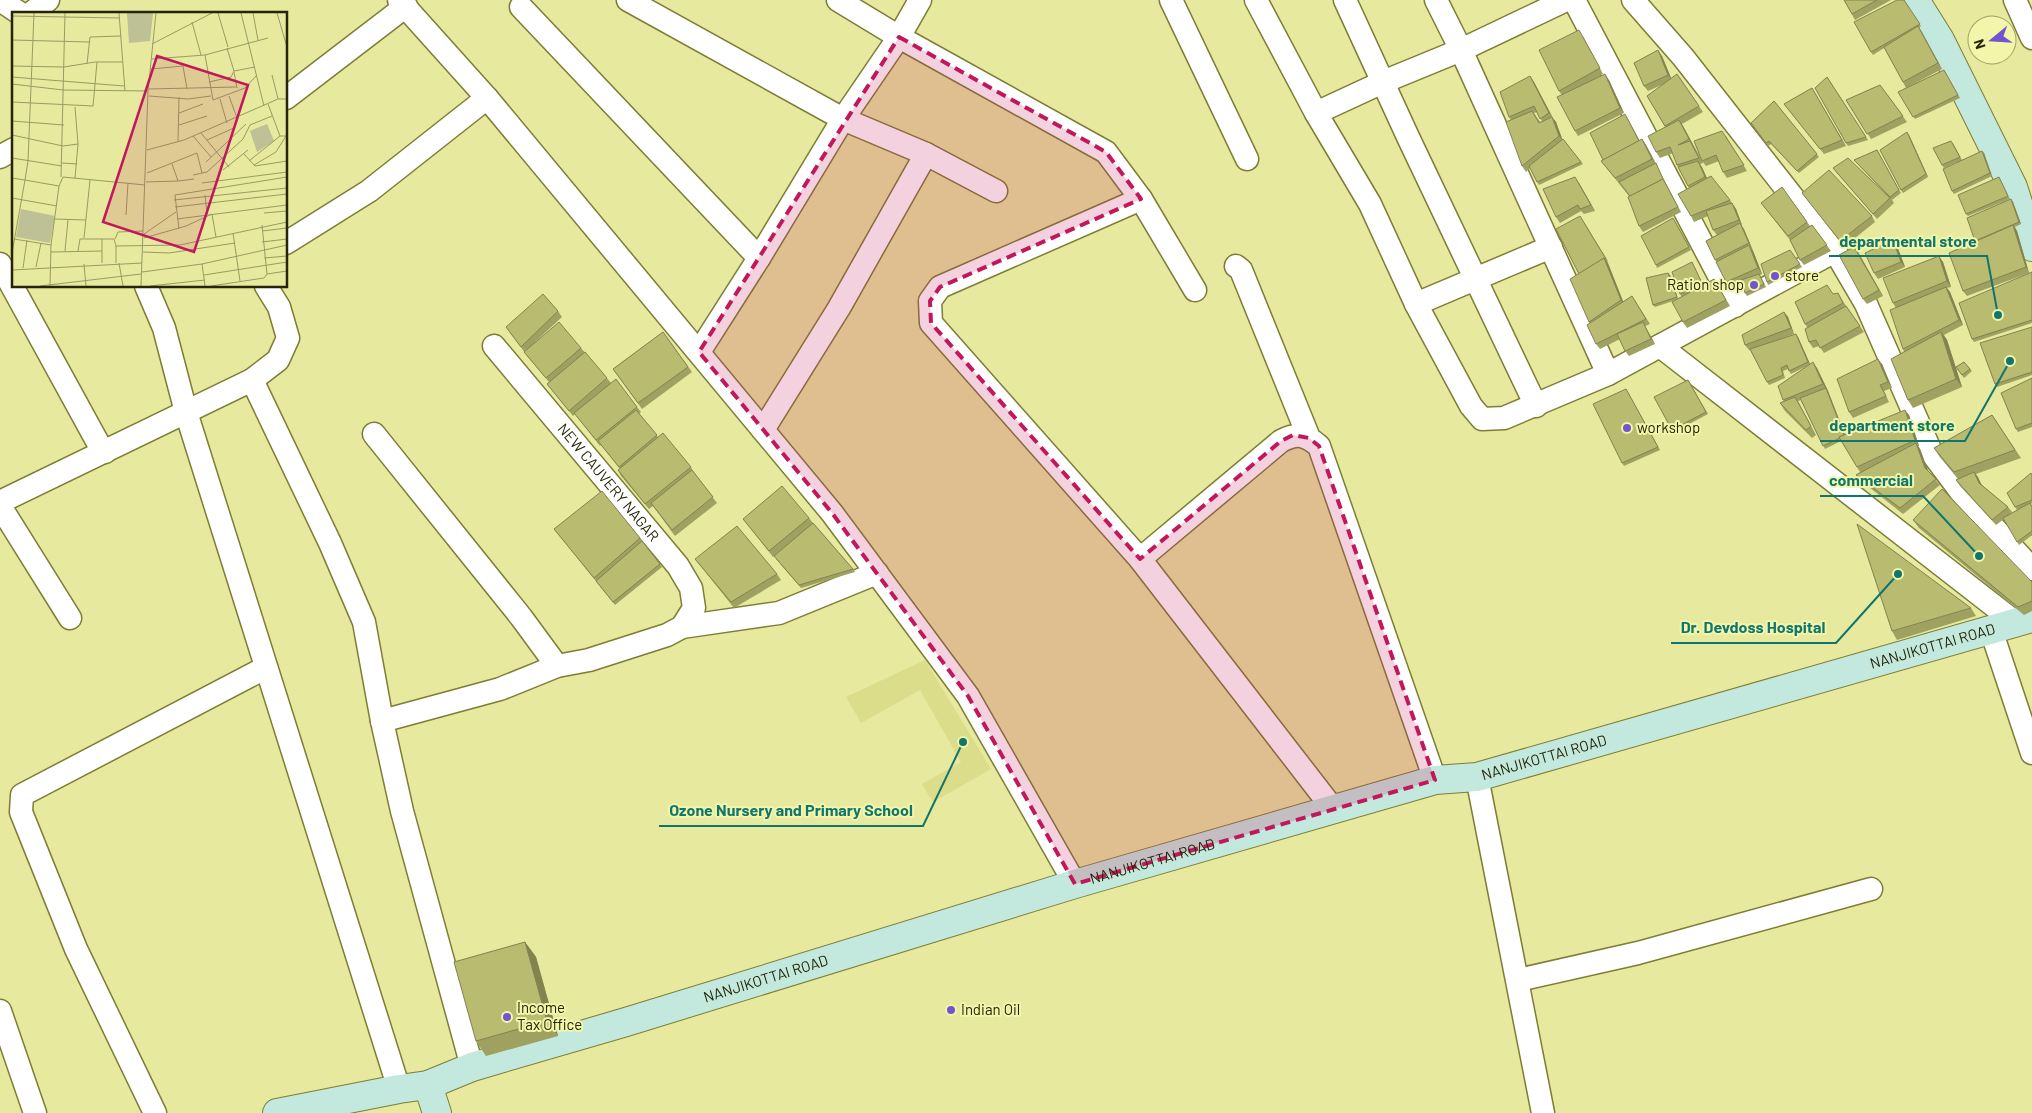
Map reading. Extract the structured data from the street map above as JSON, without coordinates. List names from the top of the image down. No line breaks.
{"streets":{"main road":["NANJIKOTTAI ROAD"],"street":["NEW CAUVERY NAGAR"]},"places":["store","Ration shop","departmental store","department store","workshop","commercial","Dr. Devdoss Hospital","Ozone Nursery and Primary School","Indian Oil","Income Tax Office"],"north":"left"}
